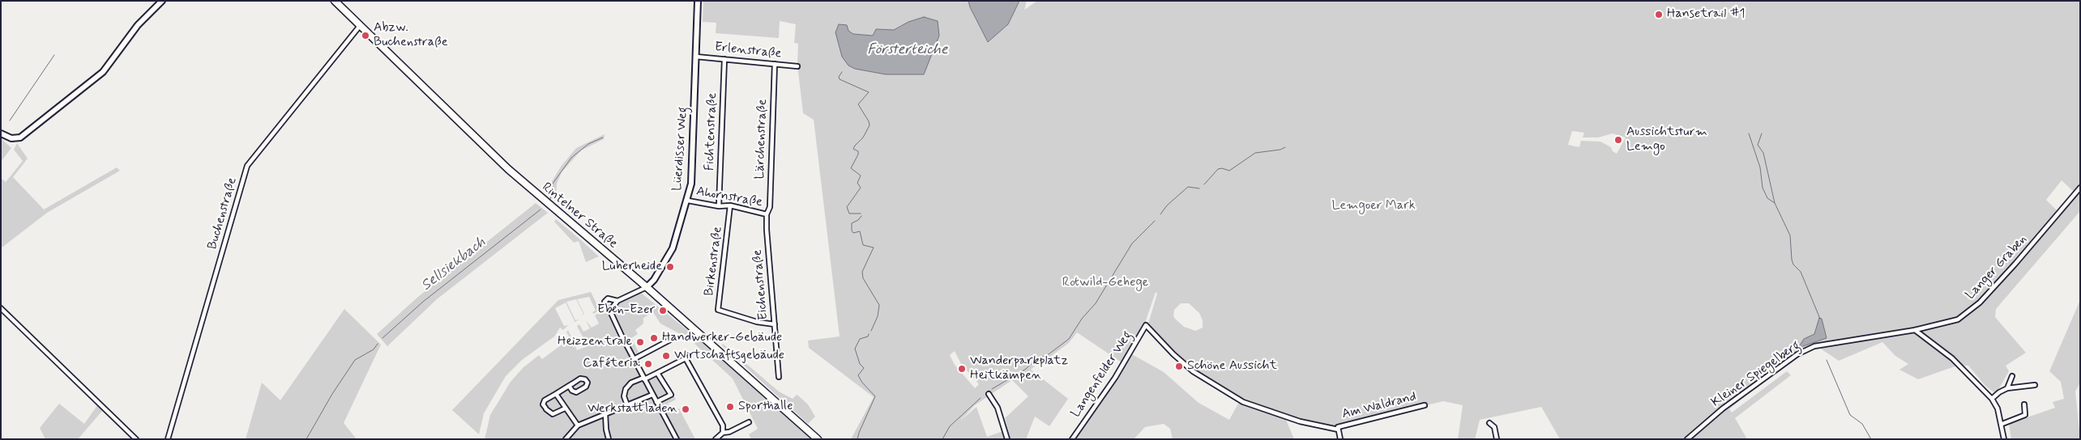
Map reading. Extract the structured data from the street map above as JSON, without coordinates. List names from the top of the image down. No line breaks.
{"streets":{"main road":["Lüerdisser Weg","Rintelner Straße"],"street":["Erlenstraße","Fichtenstraße","Lärchenstraße","Ahornstraße","Buchenstraße","Birkenstraße","Langer Graben","Eichenstraße","Langenfelder Weg","Kleiner Spiegelberg","Am Waldrand"]},"crossings":[["Erlenstraße","Fichtenstraße"],["Erlenstraße","Lärchenstraße"],["Erlenstraße","Lüerdisser Weg"],["Fichtenstraße","Ahornstraße"],["Lärchenstraße","Ahornstraße"],["Lärchenstraße","Eichenstraße"],["Lüerdisser Weg","Ahornstraße"],["Lüerdisser Weg","Rintelner Straße"],["Ahornstraße","Birkenstraße"],["Ahornstraße","Eichenstraße"],["Buchenstraße","Rintelner Straße"],["Birkenstraße","Eichenstraße"],["Langer Graben","Kleiner Spiegelberg"],["Langenfelder Weg","Am Waldrand"]],"water":["Försterteiche","Sellsiekbach"],"parks":["Lemgoer Mark","Rotwild-Gehege"],"places":["Hansetrail #1","Abzw. Buchenstraße","Aussichtsturm Lemgo","Luherheide","Eben-Ezer","Handwerker-Gebäude","Heizzentrale","Wirtschaftsgebäude","Caféteria","Schöne Aussicht","Wanderparkplatz Heitkämpen","Sporthalle","Werkstattladen"]}
